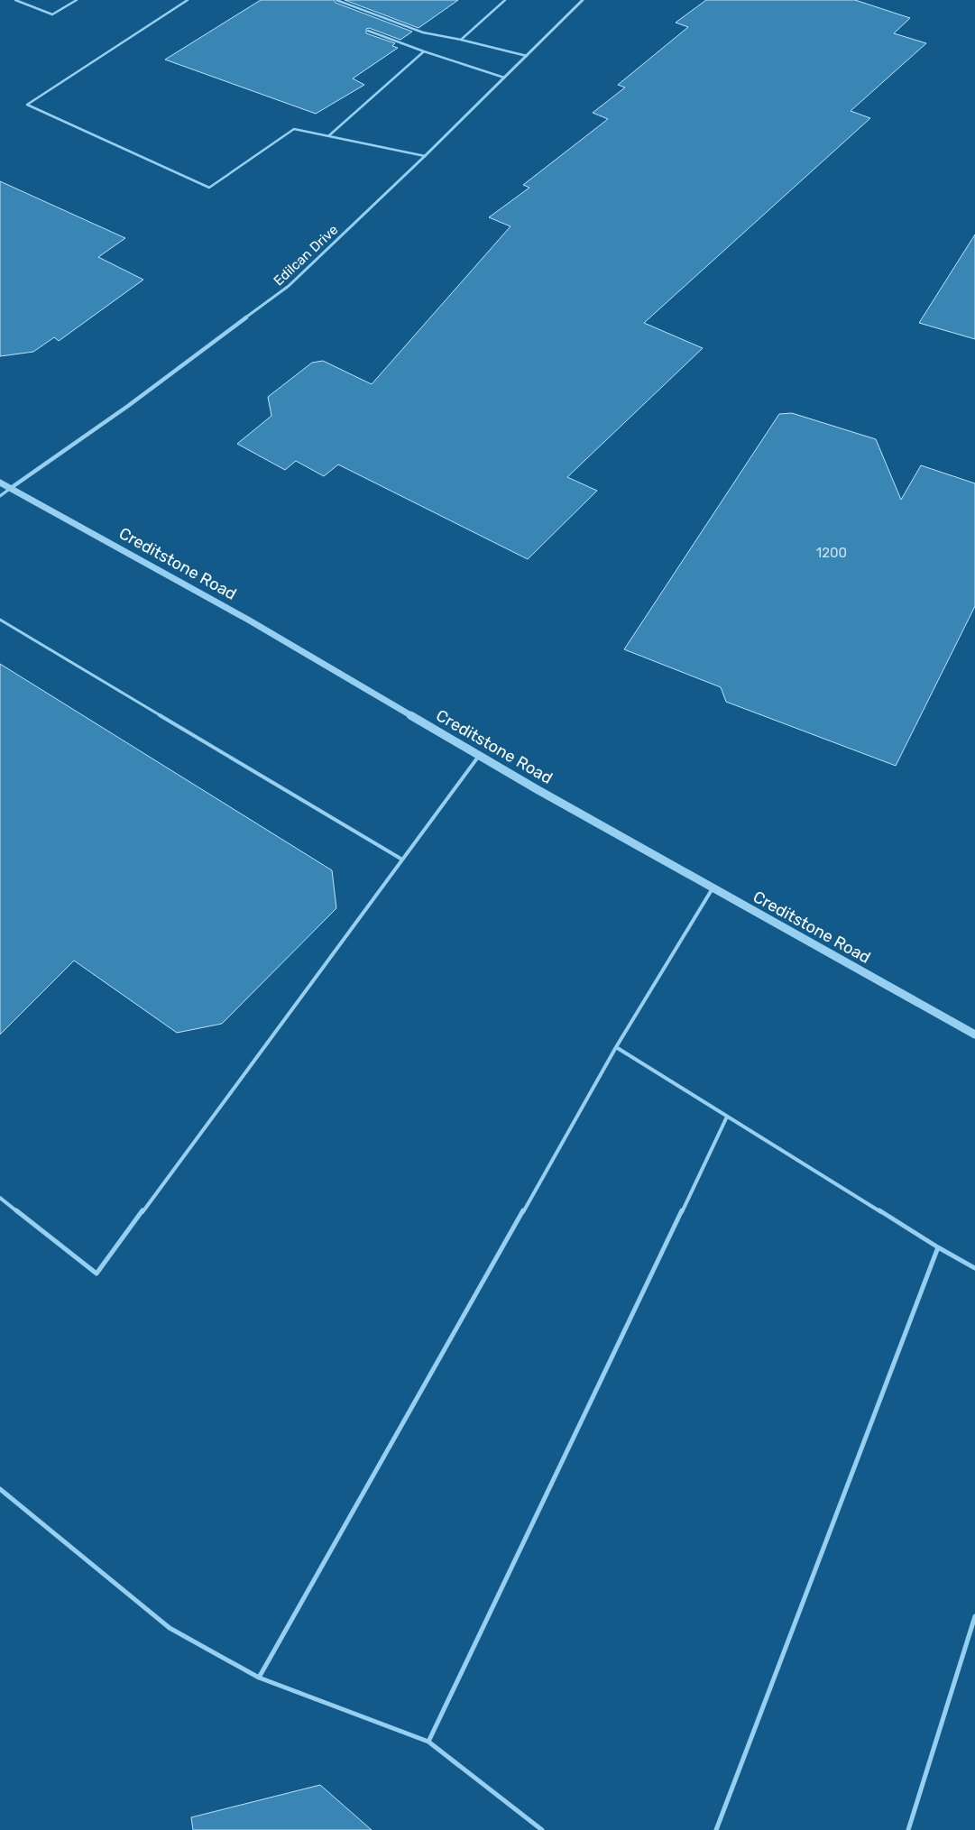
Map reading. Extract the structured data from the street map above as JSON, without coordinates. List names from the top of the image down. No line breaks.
{"streets":{"street":["Edilcan Drive","Creditstone Road"]},"crossings":[["Edilcan Drive","Creditstone Road"]],"house_numbers":["1200"]}
